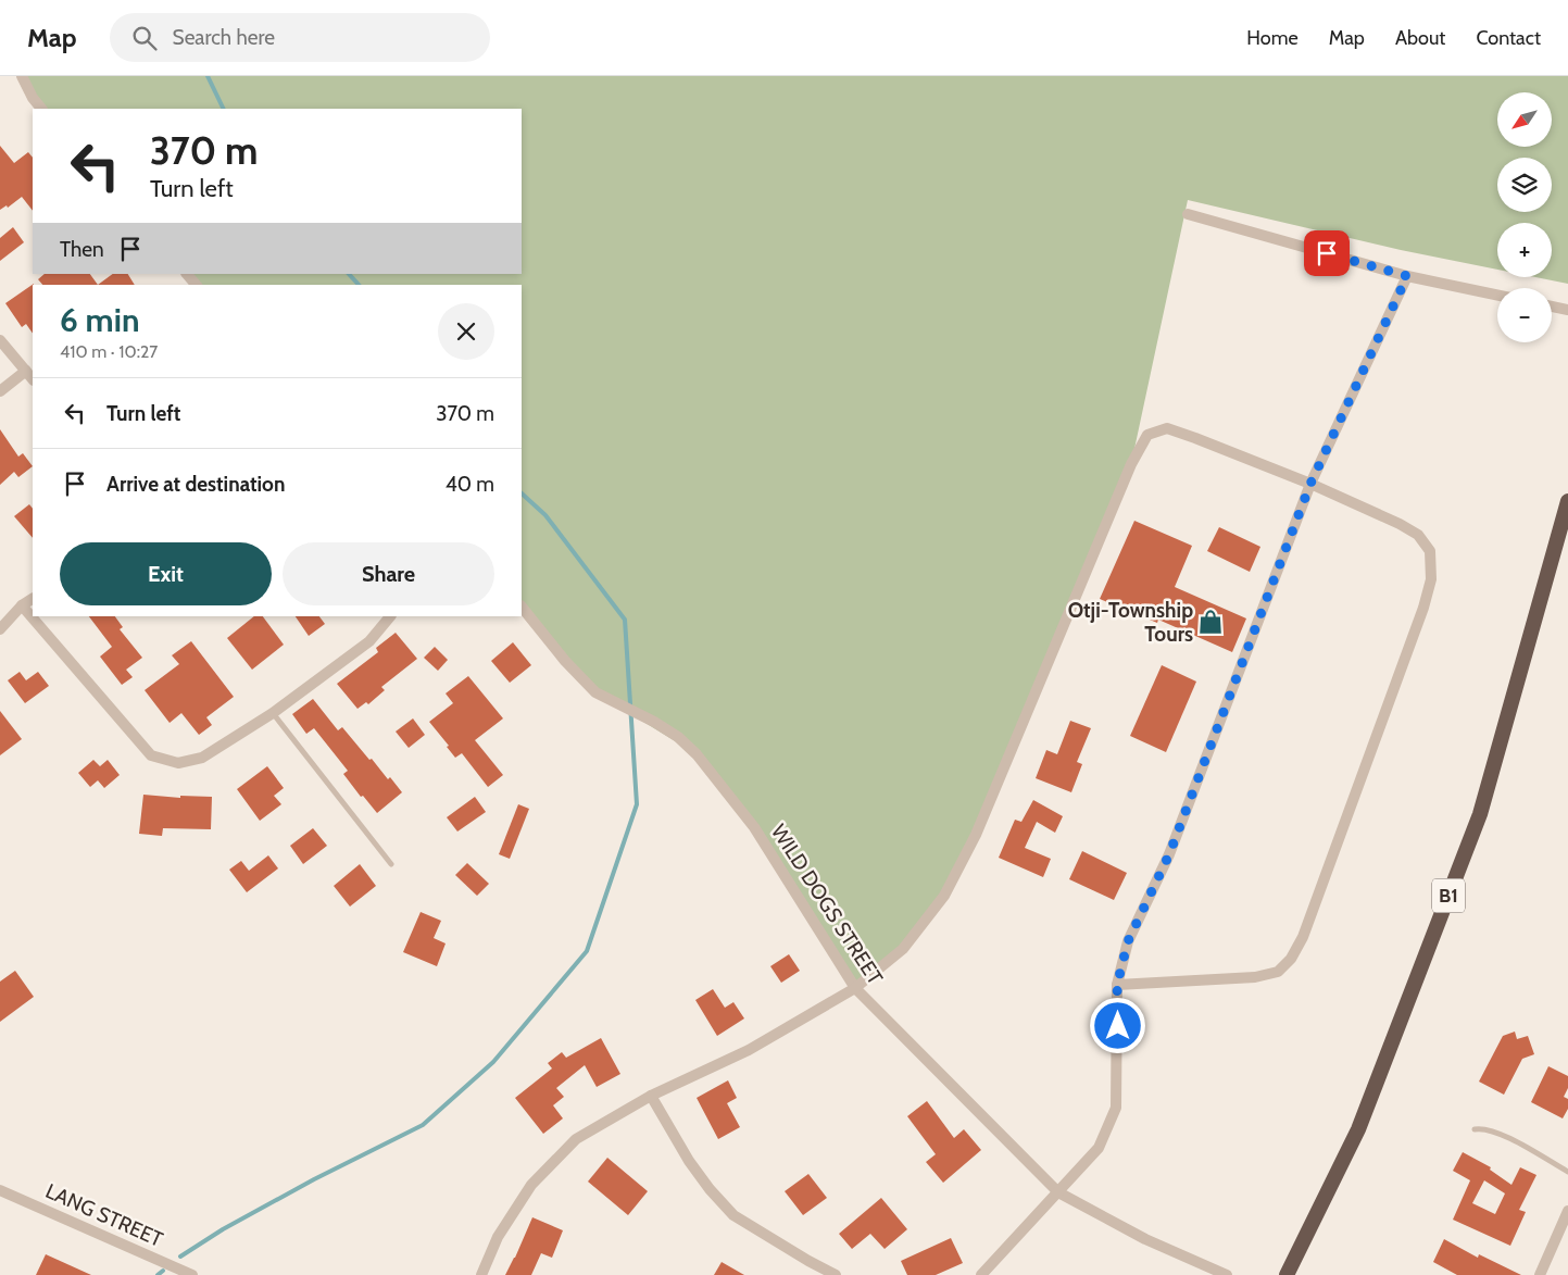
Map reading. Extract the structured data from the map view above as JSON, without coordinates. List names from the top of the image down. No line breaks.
{"streets":{"highway":["B1"],"street":["WILD DOGS STREET","LANG STREET"]},"places":{"shop":["Otji-Township Tours"]},"north":"bottom left","page":{"header":"Map","search":"Search here","nav":["Home","Map","About","Contact"],"map_buttons":["+","−"],"turn":["370 m","Turn left"],"then":"Then","heading":["6 min","410 m · 10:27"],"list":[{"name":"Turn left","value":"370 m"},{"name":"Arrive at destination","value":"40 m"}],"buttons":["Exit","Share"]}}
